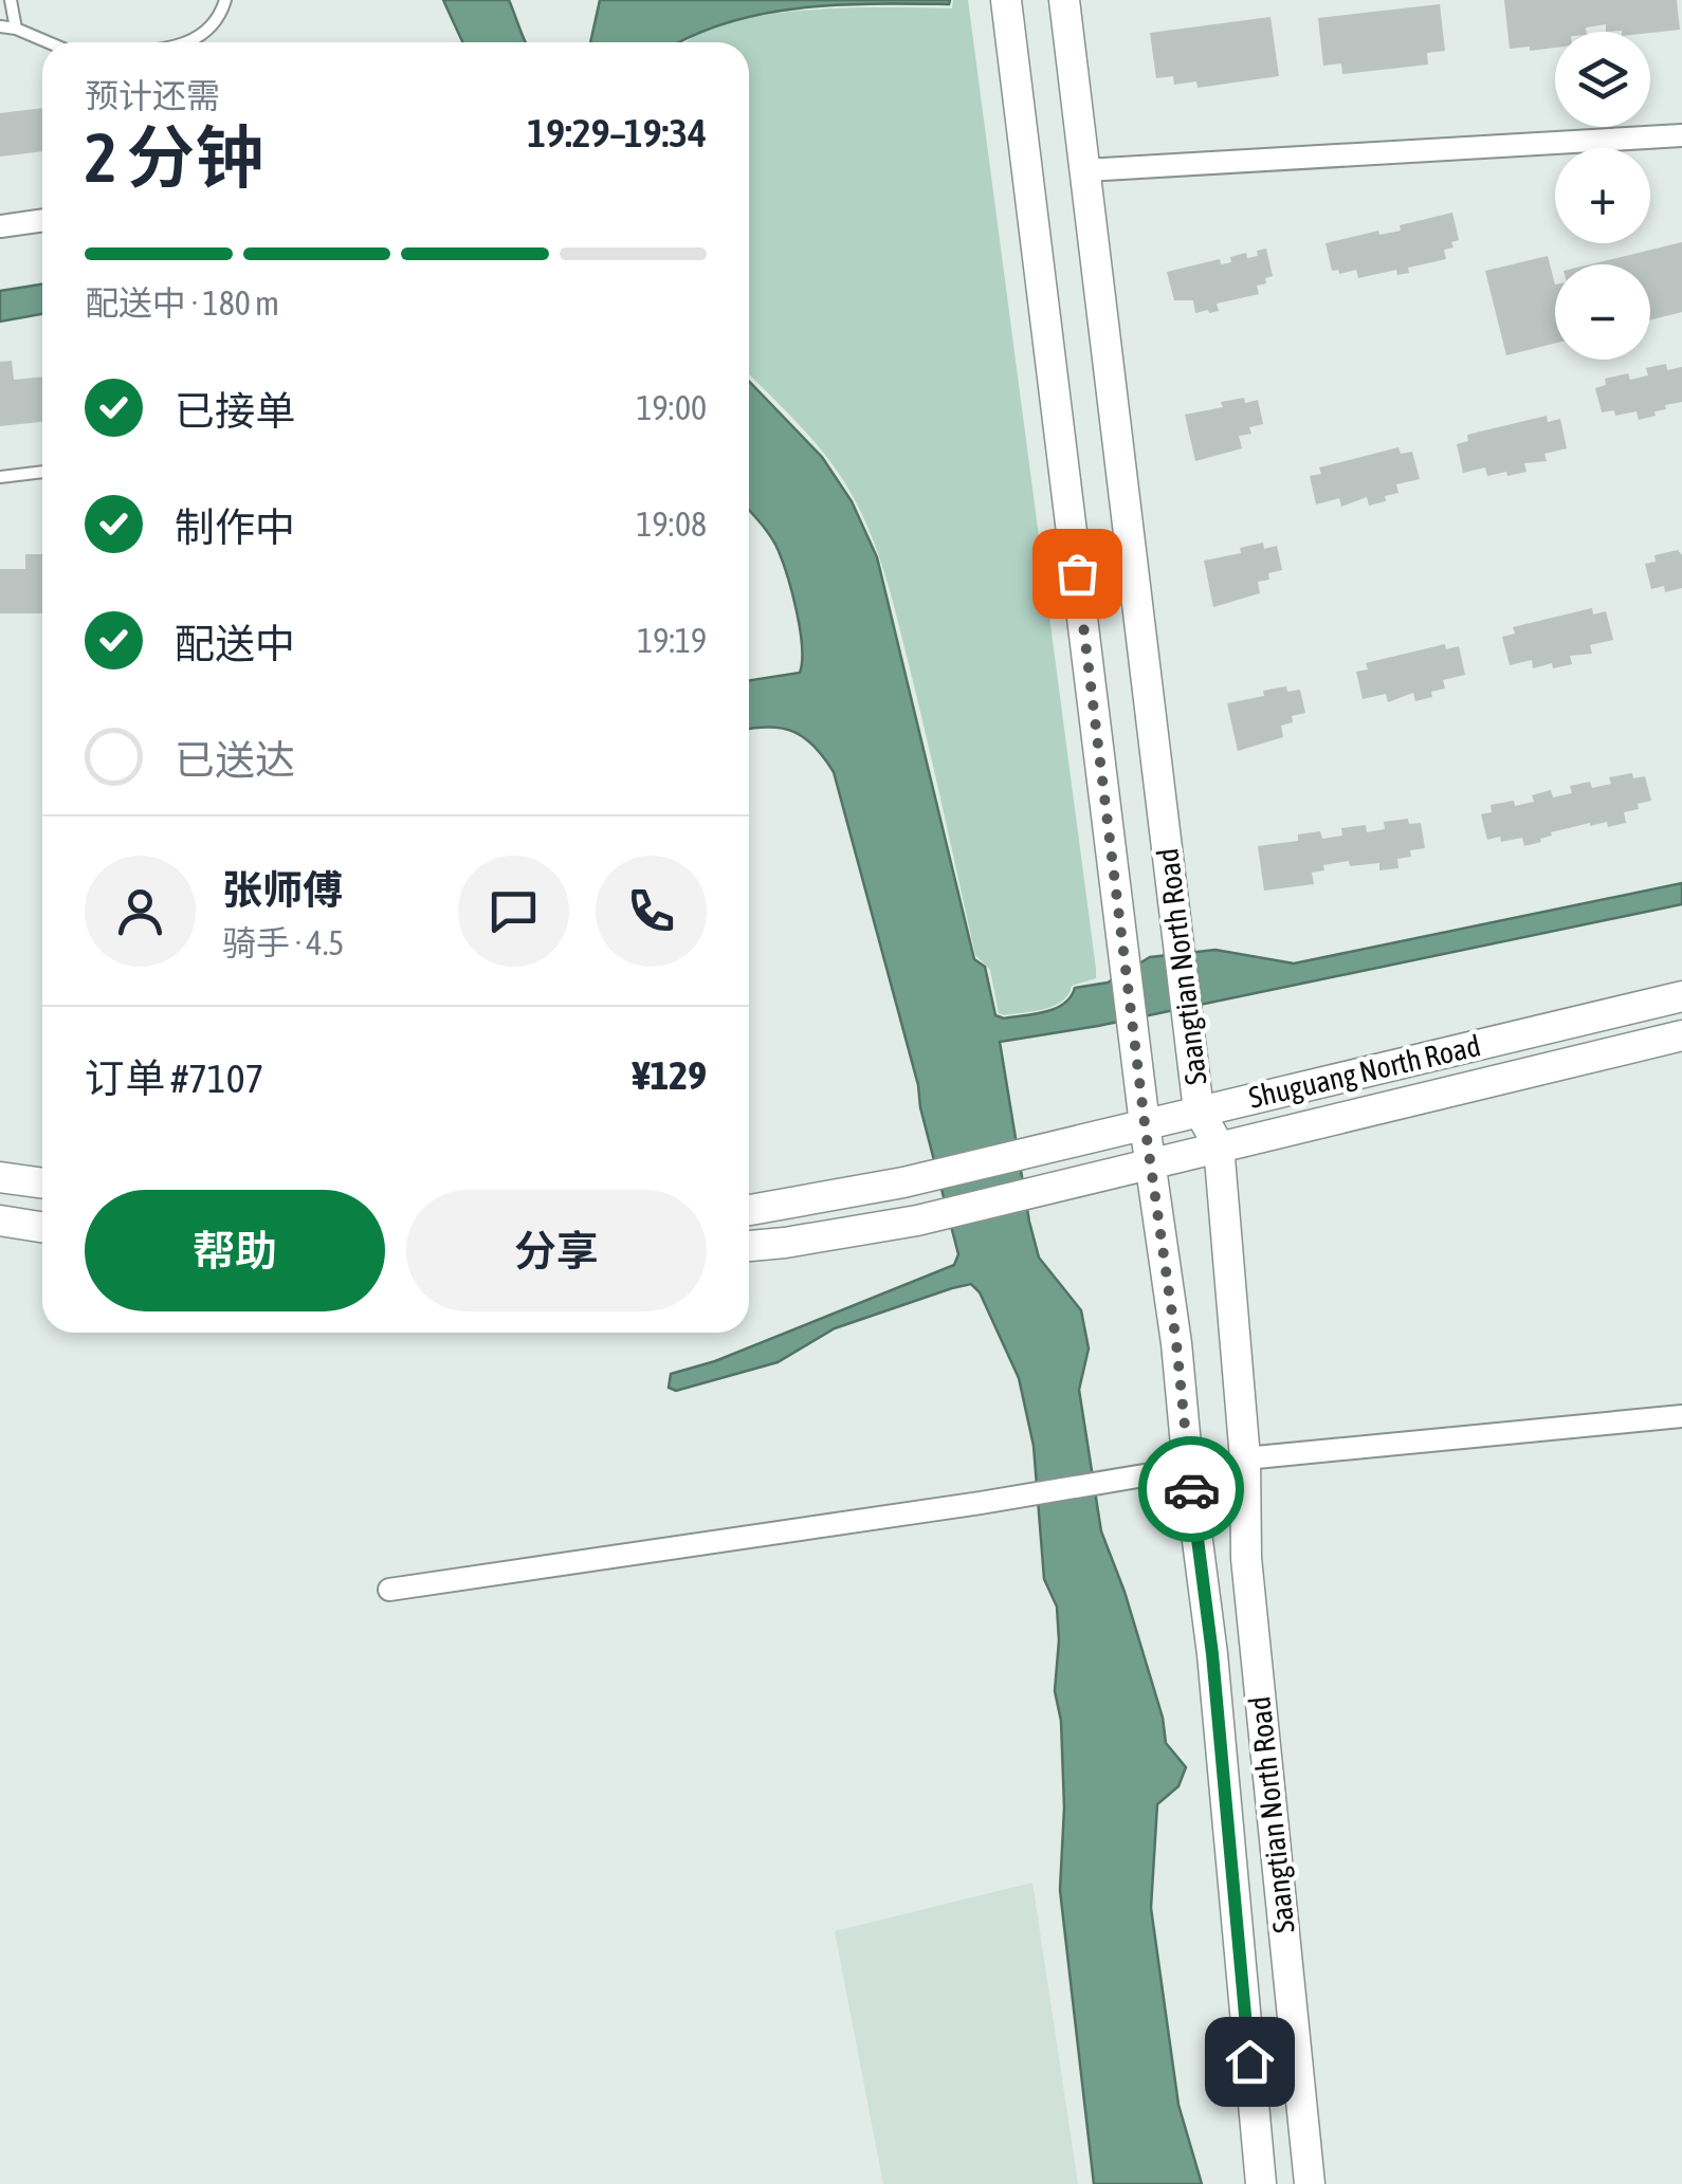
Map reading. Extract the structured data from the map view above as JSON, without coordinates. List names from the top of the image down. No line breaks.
{"streets":{"main road":["Saangtian North Road","Shuguang North Road"]},"crossings":[["Saangtian North Road","Shuguang North Road"]],"page":{"map_buttons":["+","−"],"heading":["2 分钟","预计还需","19:29–19:34"],"panel":["张师傅","骑手 · 4.5","订单 #7107","¥129"],"bar":"配送中 · 180 m","list":[["已接单","19:00"],["制作中","19:08"],["配送中","19:19"],"已送达"],"buttons":["帮助","分享"]}}
